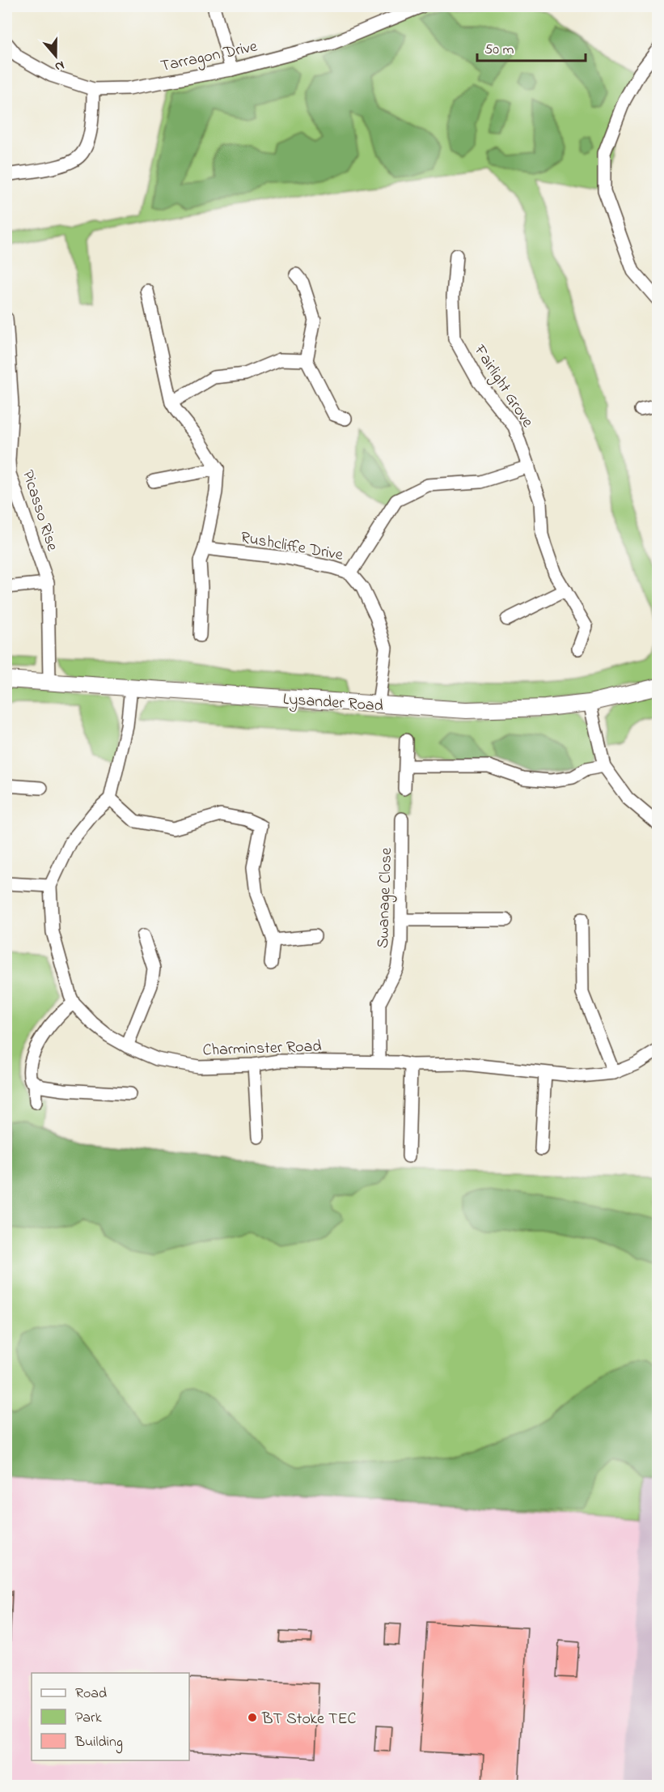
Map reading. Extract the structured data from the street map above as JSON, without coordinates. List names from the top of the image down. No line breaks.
{"streets":{"street":["Tarragon Drive","Fairlight Grove","Picasso Rise","Rushcliffe Drive","Lysander Road","Swanage Close","Charminster Road"]},"crossings":[["Picasso Rise","Lysander Road"],["Rushcliffe Drive","Lysander Road"],["Swanage Close","Charminster Road"]],"places":["BT Stoke TEC"],"legend":["Road","Park","Building"],"scale_bar":"50 m","north":"bottom"}
